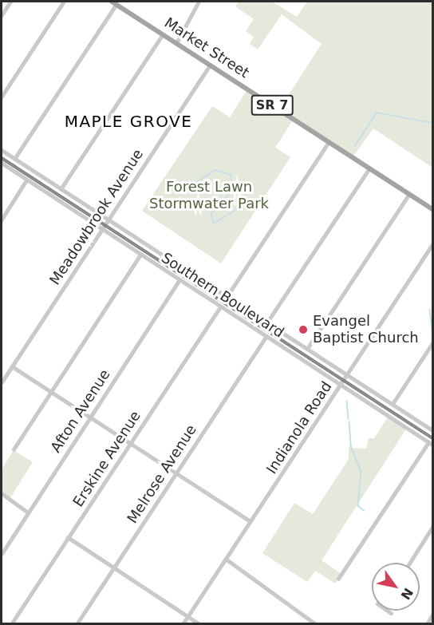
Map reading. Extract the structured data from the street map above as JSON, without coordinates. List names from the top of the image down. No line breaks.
{"streets":{"main road":["Market Street","SR 7"],"street":["Meadowbrook Avenue","Southern Boulevard","Afton Avenue","Indianola Road","Erskine Avenue","Melrose Avenue"]},"crossings":[["Market Street","Meadowbrook Avenue"],["Meadowbrook Avenue","Southern Boulevard"],["Southern Boulevard","Afton Avenue"],["Southern Boulevard","Indianola Road"],["Southern Boulevard","Erskine Avenue"],["Southern Boulevard","Melrose Avenue"]],"districts":["MAPLE GROVE"],"parks":["Forest Lawn Stormwater Park"],"places":["Evangel Baptist Church"],"north":"bottom right"}
